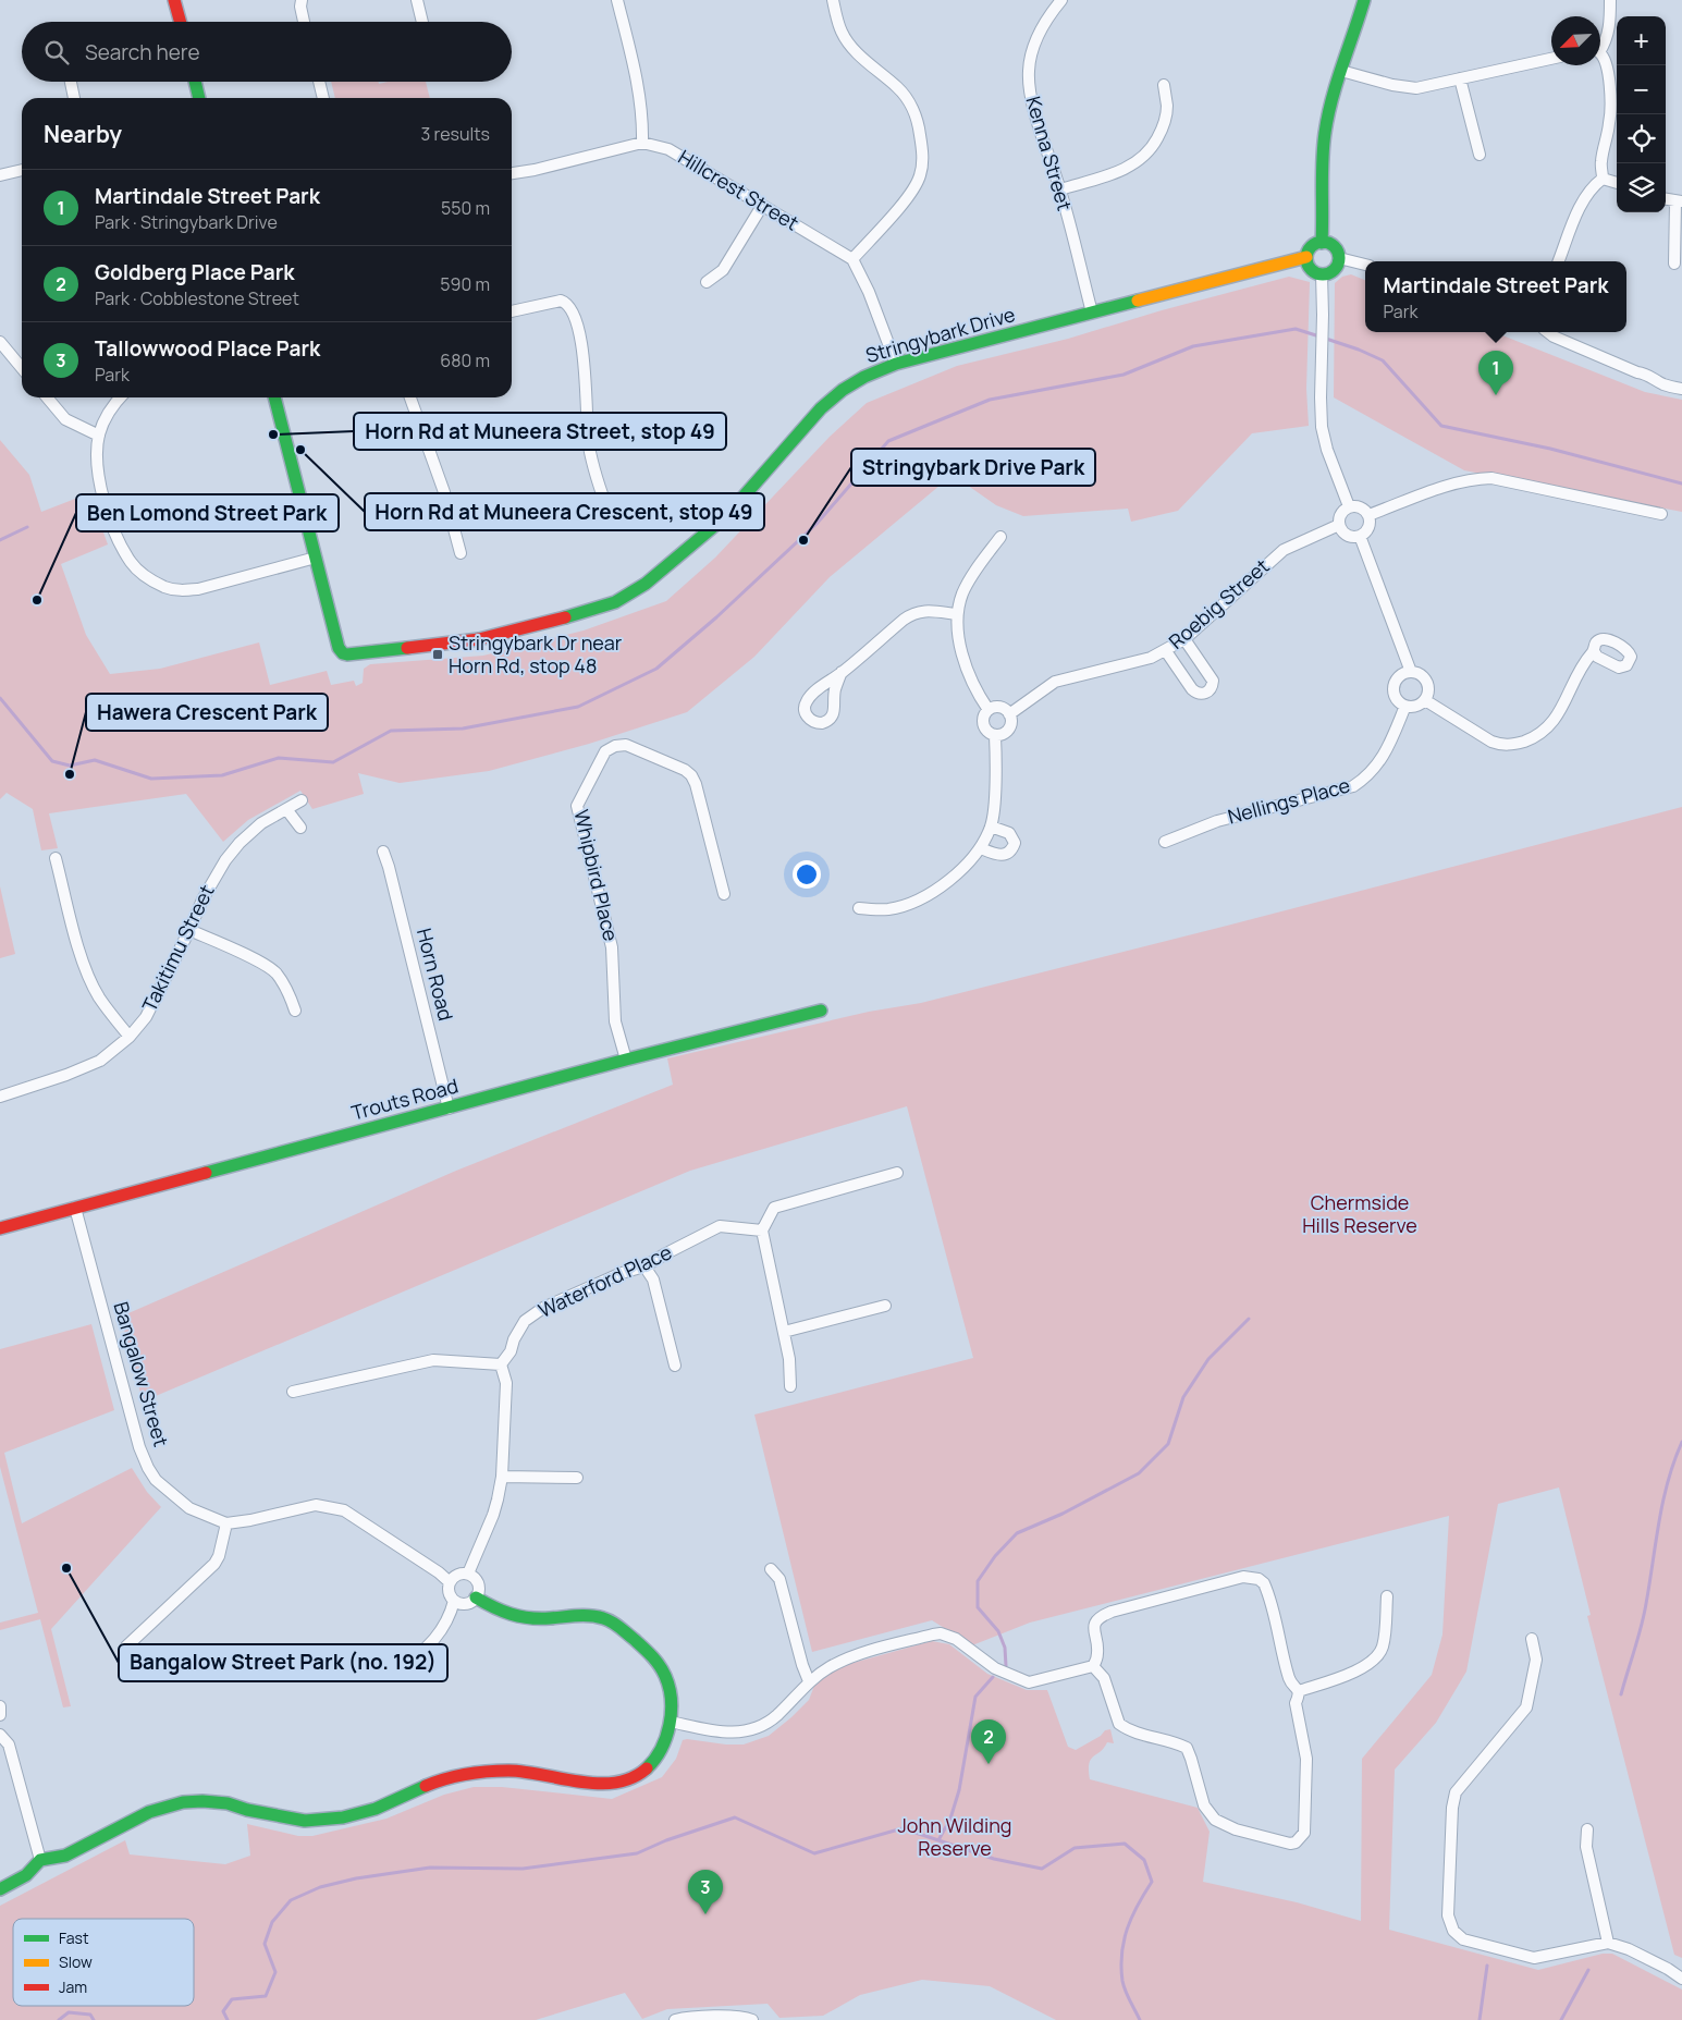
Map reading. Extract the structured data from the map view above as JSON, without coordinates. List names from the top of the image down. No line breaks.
{"streets":{"street":["Kenna Street","Hillcrest Street","Stringybark Drive","Roebig Street","Nellings Place","Whipbird Place","Takitimu Street","Horn Road","Trouts Road","Waterford Place","Bangalow Street"]},"crossings":[["Kenna Street","Stringybark Drive"],["Whipbird Place","Trouts Road"],["Horn Road","Trouts Road"],["Trouts Road","Bangalow Street"]],"parks":["Chermside Hills Reserve","John Wilding Reserve"],"places":{"other":["Horn Rd at Muneera Street, stop 49","Horn Rd at Muneera Crescent, stop 49","Stringybark Drive Park","Ben Lomond Street Park","Hawera Crescent Park","Bangalow Street Park (no. 192)"],"transit":["Stringybark Dr near Horn Rd, stop 48"]},"legend":["Fast","Slow","Jam"],"north":"bottom left","page":{"map_buttons":["+","−"],"search":"Search here","heading":["Nearby","3 results"],"list":[{"mark":"1","name":"Martindale Street Park","note":"Park · Stringybark Drive","value":"550 m"},{"mark":"2","name":"Goldberg Place Park","note":"Park · Cobblestone Street","value":"590 m"},{"mark":"3","name":"Tallowwood Place Park","note":"Park","value":"680 m"}],"popup":["Martindale Street Park","Park"],"pins":["1","2","3"]}}
